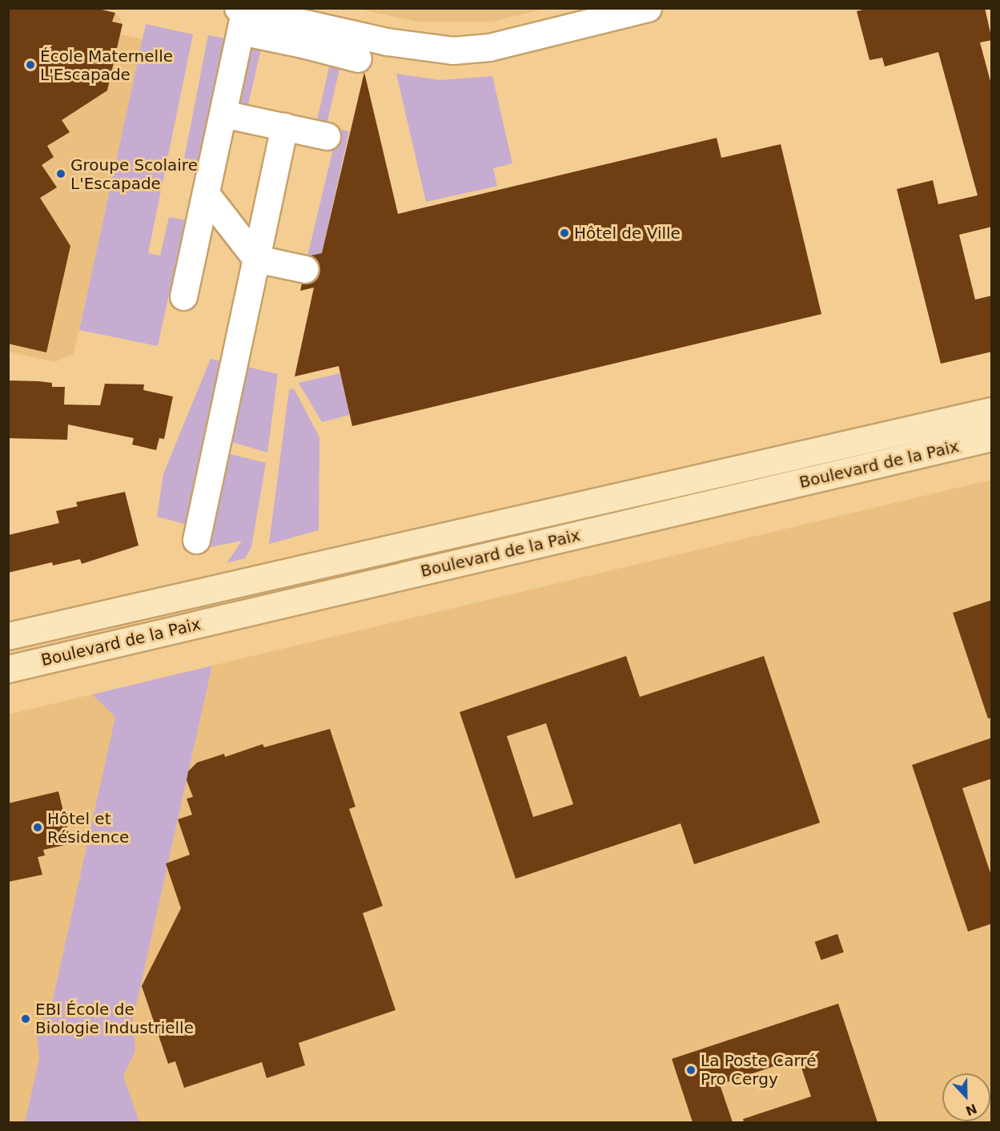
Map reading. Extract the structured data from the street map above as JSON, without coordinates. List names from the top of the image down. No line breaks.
{"streets":{"main road":["Boulevard de la Paix"]},"places":["École Maternelle L'Escapade","Groupe Scolaire L'Escapade","Hôtel de Ville","Hôtel et Résidence","EBI École de Biologie Industrielle","La Poste Carré Pro Cergy"],"north":"bottom"}
